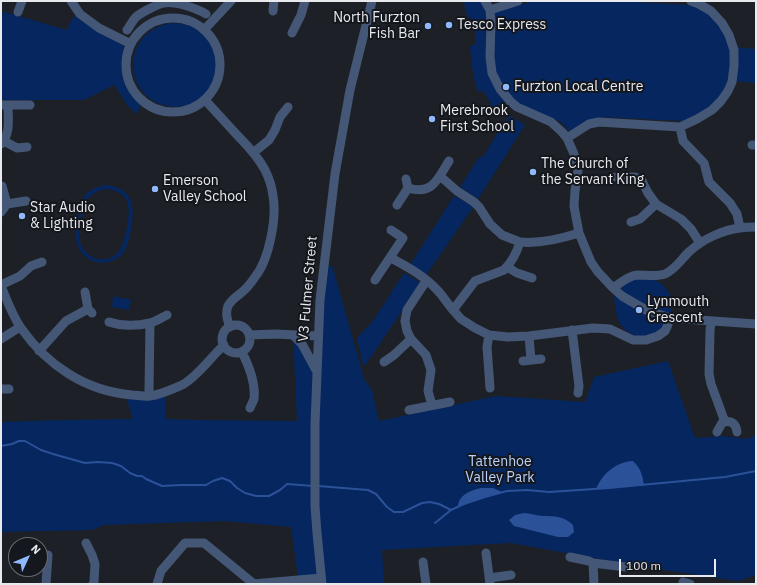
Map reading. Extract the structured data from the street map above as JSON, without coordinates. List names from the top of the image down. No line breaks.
{"streets":{"street":["V3 Fulmer Street"]},"parks":["Tattenhoe Valley Park"],"places":["Tesco Express","North Furzton Fish Bar","Furzton Local Centre","Merebrook First School","The Church of the Servant King","Emerson Valley School","Star Audio & Lighting","Lynmouth Crescent"],"scale_bar":"100 m","north":"top right"}
